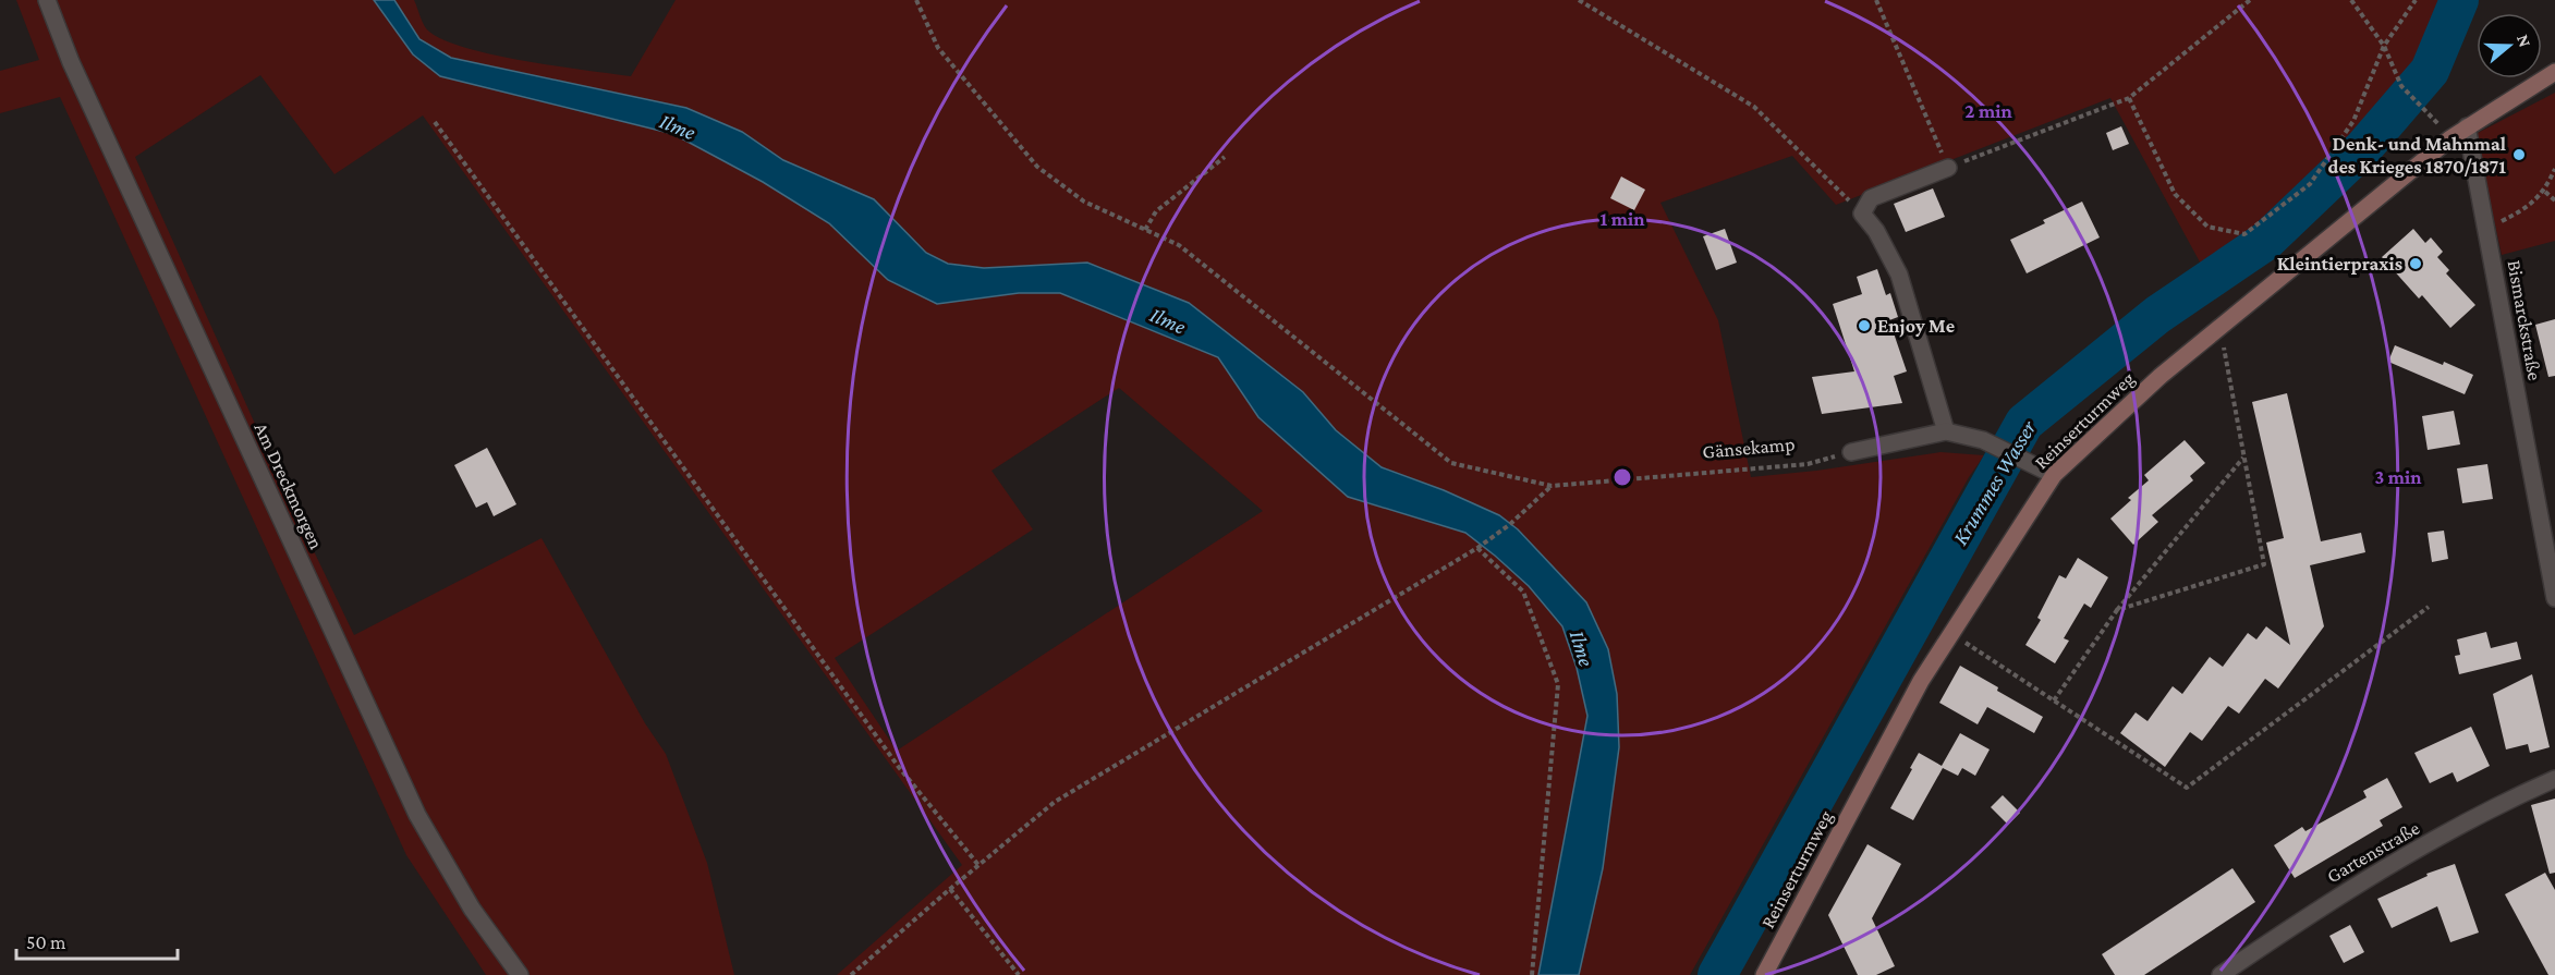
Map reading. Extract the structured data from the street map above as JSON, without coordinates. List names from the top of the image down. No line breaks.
{"streets":{"main road":["Reinserturmweg"],"street":["Bismarckstraße","Am Dreckmorgen","Gartenstraße"],"path":["Gänsekamp"]},"crossings":[["Bismarckstraße","Reinserturmweg"]],"water":["Ilme","Krummes Wasser"],"places":["Denk- und Mahnmal des Krieges 1870/1871","Kleintierpraxis","Enjoy Me"],"scale_bar":"50 m","north":"right","rings":["2 min","1 min","3 min"]}
